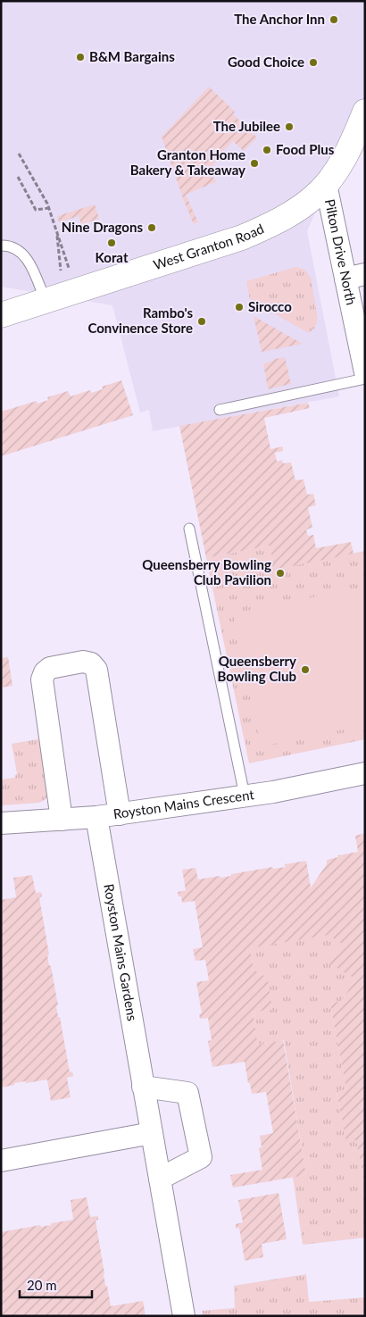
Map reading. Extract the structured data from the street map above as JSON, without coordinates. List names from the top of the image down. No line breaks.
{"streets":{"street":["West Granton Road","Pilton Drive North","Royston Mains Crescent","Royston Mains Gardens"]},"crossings":[["West Granton Road","Pilton Drive North"],["Royston Mains Crescent","Royston Mains Gardens"]],"places":["The Anchor Inn","B&M Bargains","Good Choice","The Jubilee","Food Plus","Granton Home Bakery & Takeaway","Nine Dragons","Korat","Sirocco","Rambo's Convinence Store","Queensberry Bowling Club Pavilion","Queensberry Bowling Club"],"scale_bar":"20 m"}
